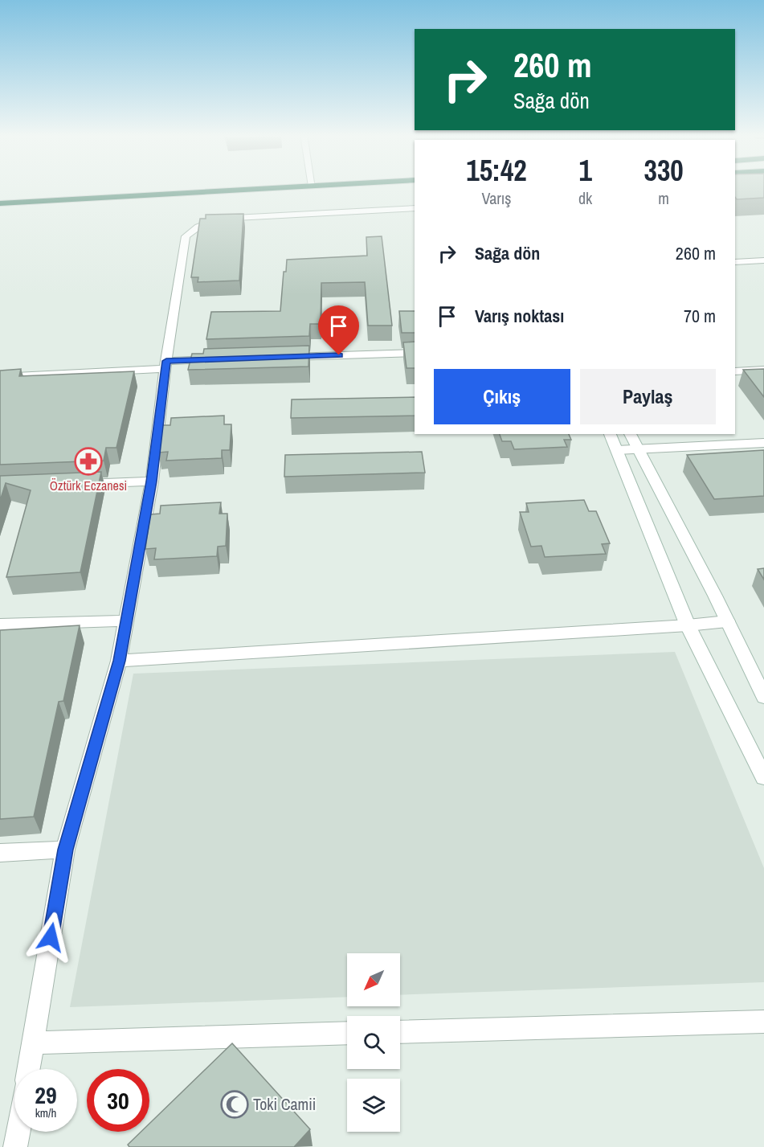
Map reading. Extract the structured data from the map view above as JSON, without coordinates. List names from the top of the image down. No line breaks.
{"places":{"pharmacy":["Öztürk Eczanesi"],"mosque":["Toki Camii"]},"north":"bottom left","page":{"turn":["260 m","Sağa dön"],"eta":["15:42","Varış","1","dk","330","m"],"list":[{"name":"Sağa dön","value":"260 m"},{"name":"Varış noktası","value":"70 m"}],"buttons":["Çıkış","Paylaş"],"speed":"29 km/h","limit":"30"}}
